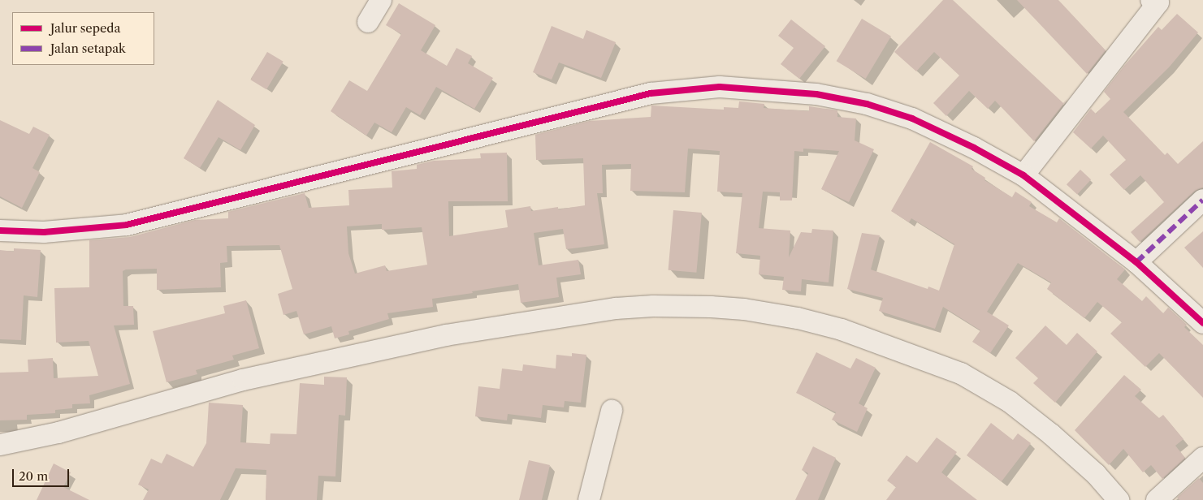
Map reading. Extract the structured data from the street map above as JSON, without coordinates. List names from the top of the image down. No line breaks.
{"legend":["Jalur sepeda","Jalan setapak"],"scale_bar":"20 m"}
